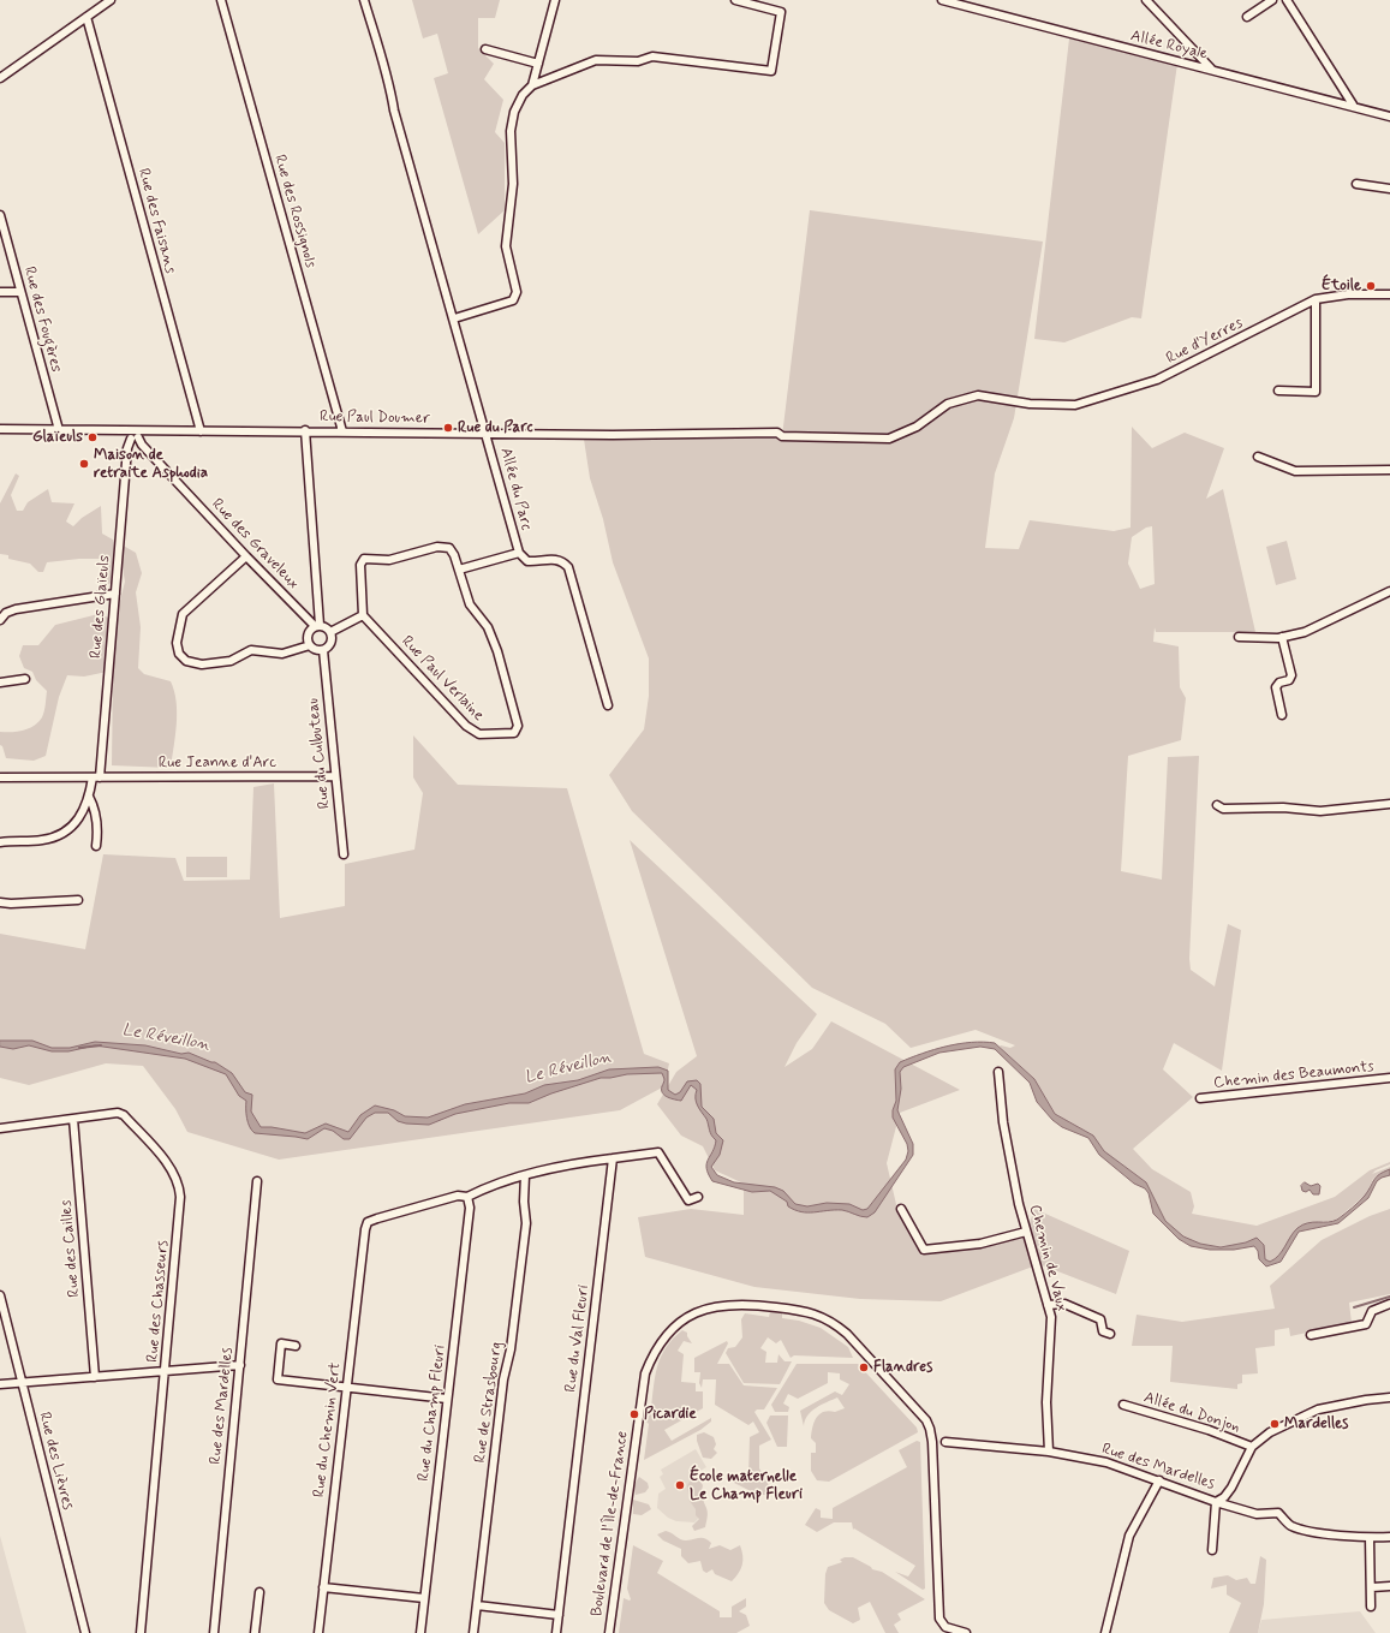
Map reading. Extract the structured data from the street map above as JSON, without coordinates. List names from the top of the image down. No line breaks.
{"streets":{"street":["Allée Royale","Rue des Rossignols","Rue des Faisans","Rue des Fougères","Rue d'Yerres","Rue Paul Doumer","Allée du Parc","Rue des Graveleux","Rue des Glaïeuls","Rue Paul Verlaine","Rue du Culbuteau","Rue Jeanne d'Arc","Chemin des Beaumonts","Rue des Cailles","Chemin de Vaux","Rue des Chasseurs","Rue du Val Fleuri","Rue de Strasbourg","Rue des Mardelles","Rue du Champ Fleuri","Allée du Donjon","Rue du Chemin Vert","Rue des Lièvres","Boulevard de l'Île-de-France"]},"crossings":[["Rue des Rossignols","Rue Paul Doumer"],["Rue des Faisans","Rue Paul Doumer"],["Rue des Fougères","Rue Paul Doumer"],["Rue d'Yerres","Rue Paul Doumer"],["Rue Paul Doumer","Allée du Parc"],["Rue Paul Doumer","Rue des Graveleux"],["Rue Paul Doumer","Rue des Glaïeuls"],["Rue des Graveleux","Rue des Glaïeuls"],["Rue des Graveleux","Rue du Culbuteau"],["Rue des Glaïeuls","Rue Jeanne d'Arc"],["Rue du Culbuteau","Rue Jeanne d'Arc"],["Rue des Cailles","Rue des Chasseurs"],["Chemin de Vaux","Rue des Mardelles"],["Rue des Mardelles","Allée du Donjon"],["Rue du Champ Fleuri","Rue du Chemin Vert"]],"water":["Le Réveillon"],"places":["Étoile","Rue du Parc","Glaïeuls","Maison de retraite Asphodia","Flandres","Picardie","Mardelles","École maternelle Le Champ Fleuri"]}
